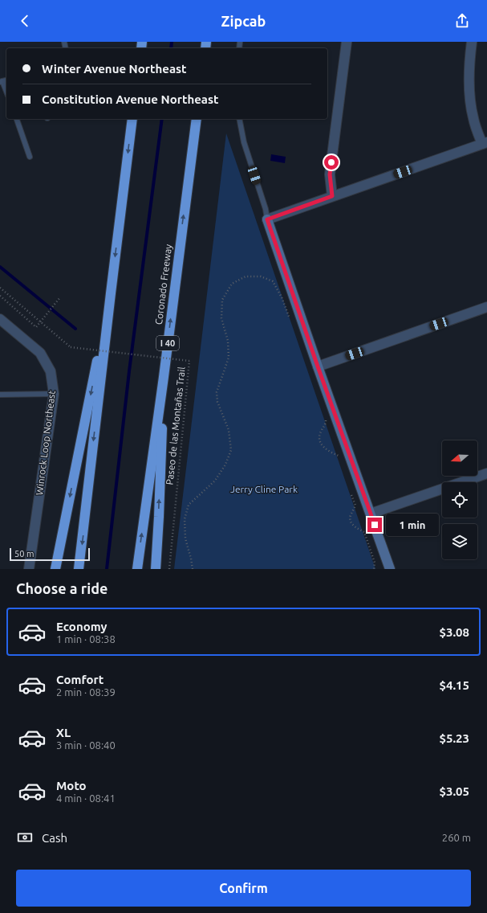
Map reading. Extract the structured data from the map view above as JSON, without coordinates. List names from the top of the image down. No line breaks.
{"streets":{"highway":["Coronado Freeway","I 40"],"street":["Winrock Loop Northeast"],"path":["Paseo de las Montañas Trail"]},"parks":["Jerry Cline Park"],"scale_bar":"50 m","north":"left","page":{"header":"Zipcab","banner":["Winter Avenue Northeast","Constitution Avenue Northeast"],"bubble":"1 min","scale":"50 m","heading":"Choose a ride","list":[{"name":"Economy","note":"1 min · 08:38","value":"$3.08"},{"name":"Comfort","note":"2 min · 08:39","value":"$4.15"},{"name":"XL","note":"3 min · 08:40","value":"$5.23"},{"name":"Moto","note":"4 min · 08:41","value":"$3.05"}],"pay":["Cash","260 m"],"buttons":"Confirm"}}
